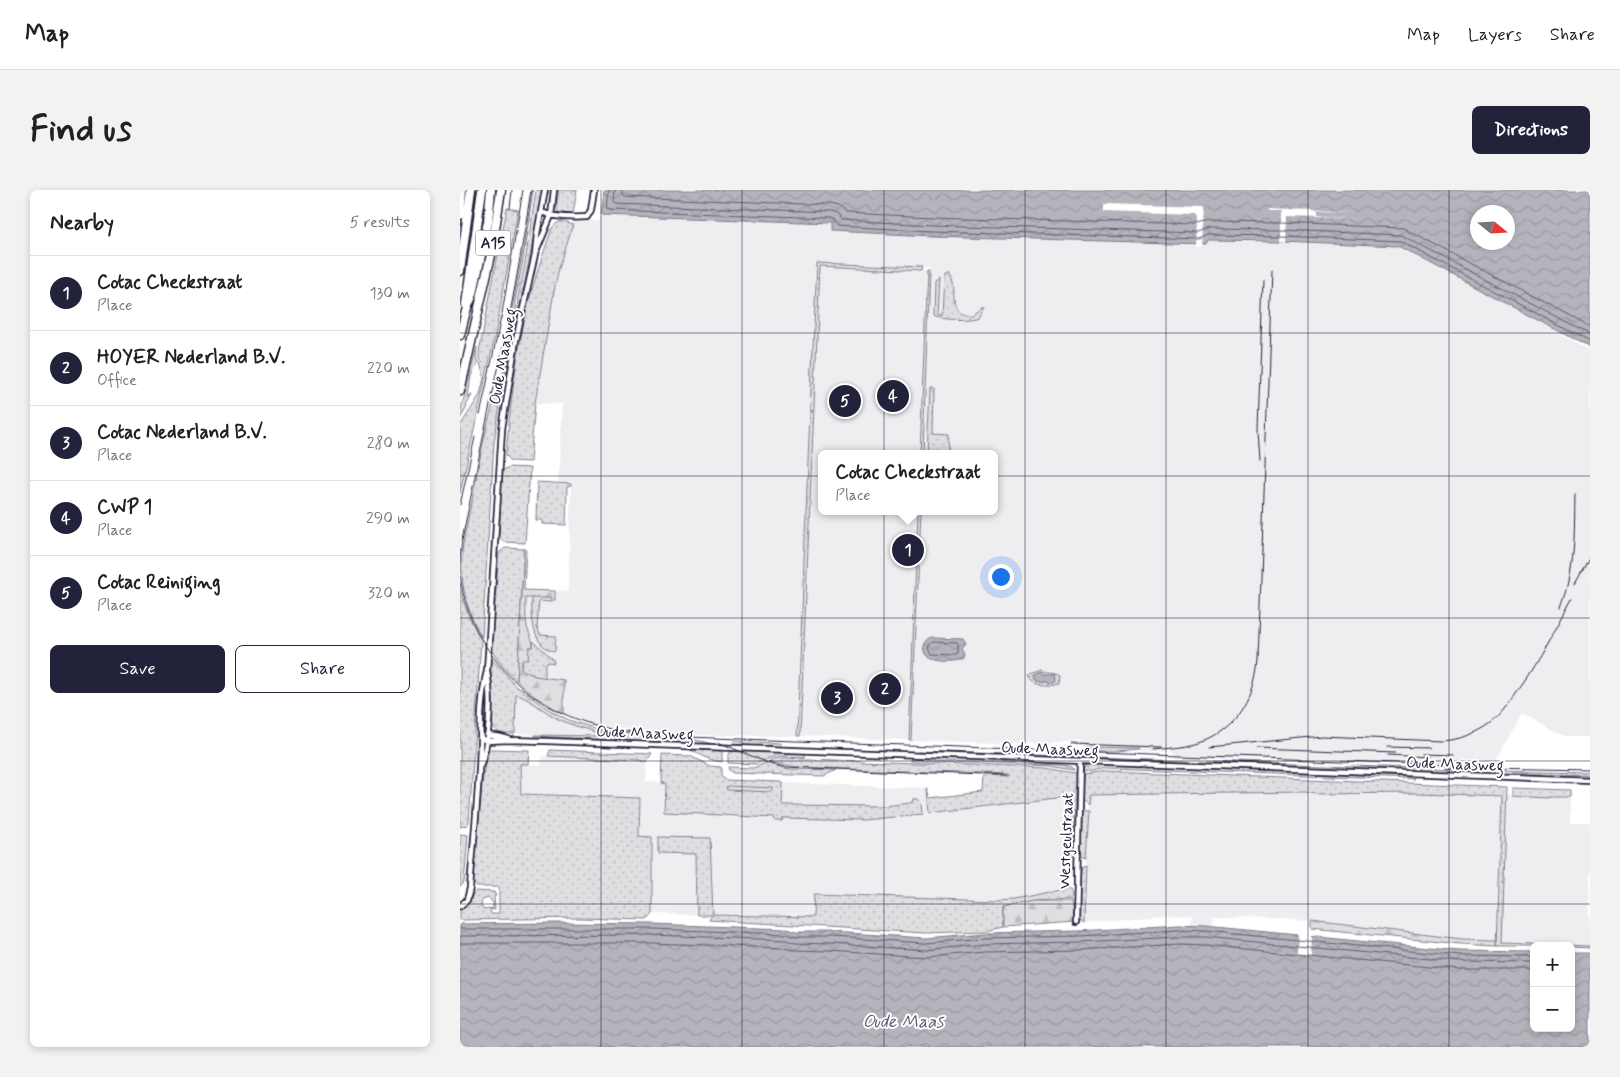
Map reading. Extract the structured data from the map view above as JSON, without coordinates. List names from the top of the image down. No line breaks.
{"streets":{"highway":["A15"],"street":["Oude Maasweg","Westgeulstraat"]},"crossings":[["Oude Maasweg","Westgeulstraat"]],"water":["Oude Maas"],"north":"right","page":{"header":"Map","nav":["Map","Layers","Share"],"buttons":["Directions",["Save","Share"]],"title":"Find us","heading":["Nearby","5 results"],"list":[{"mark":"1","name":"Cotac Checkstraat","note":"Place","value":"130 m"},{"mark":"2","name":"HOYER Nederland B.V.","note":"Office","value":"220 m"},{"mark":"3","name":"Cotac Nederland B.V.","note":"Place","value":"280 m"},{"mark":"4","name":"CWP 1","note":"Place","value":"290 m"},{"mark":"5","name":"Cotac Reiniging","note":"Place","value":"320 m"}],"pins":["4","5","1","2","3"],"popup":["Cotac Checkstraat","Place"],"map_buttons":["+","−"]}}
